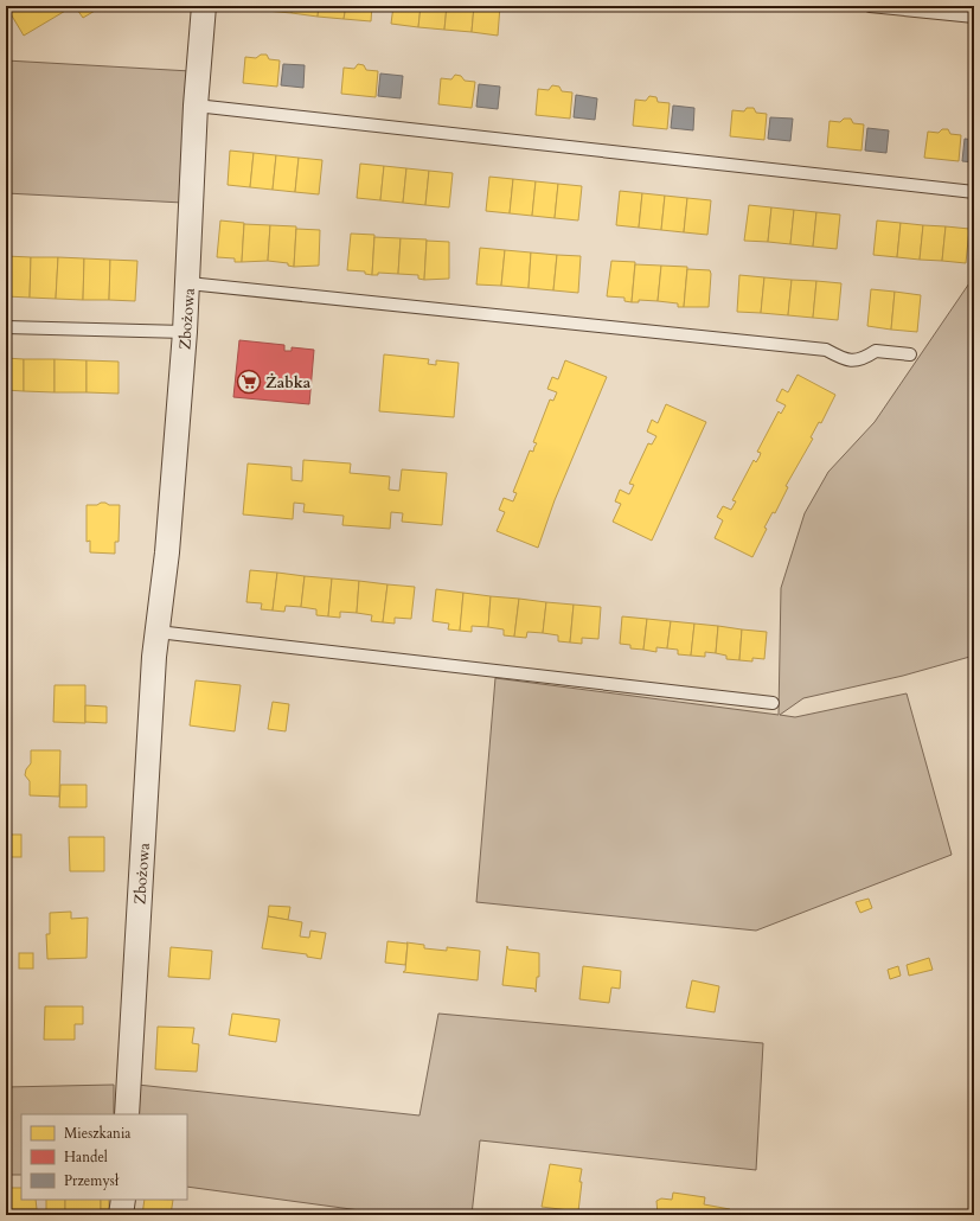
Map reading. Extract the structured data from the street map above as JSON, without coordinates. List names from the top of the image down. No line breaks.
{"streets":{"street":["Zbożowa"]},"places":{"supermarket":["Żabka"]},"legend":["Mieszkania","Handel","Przemysł"]}
